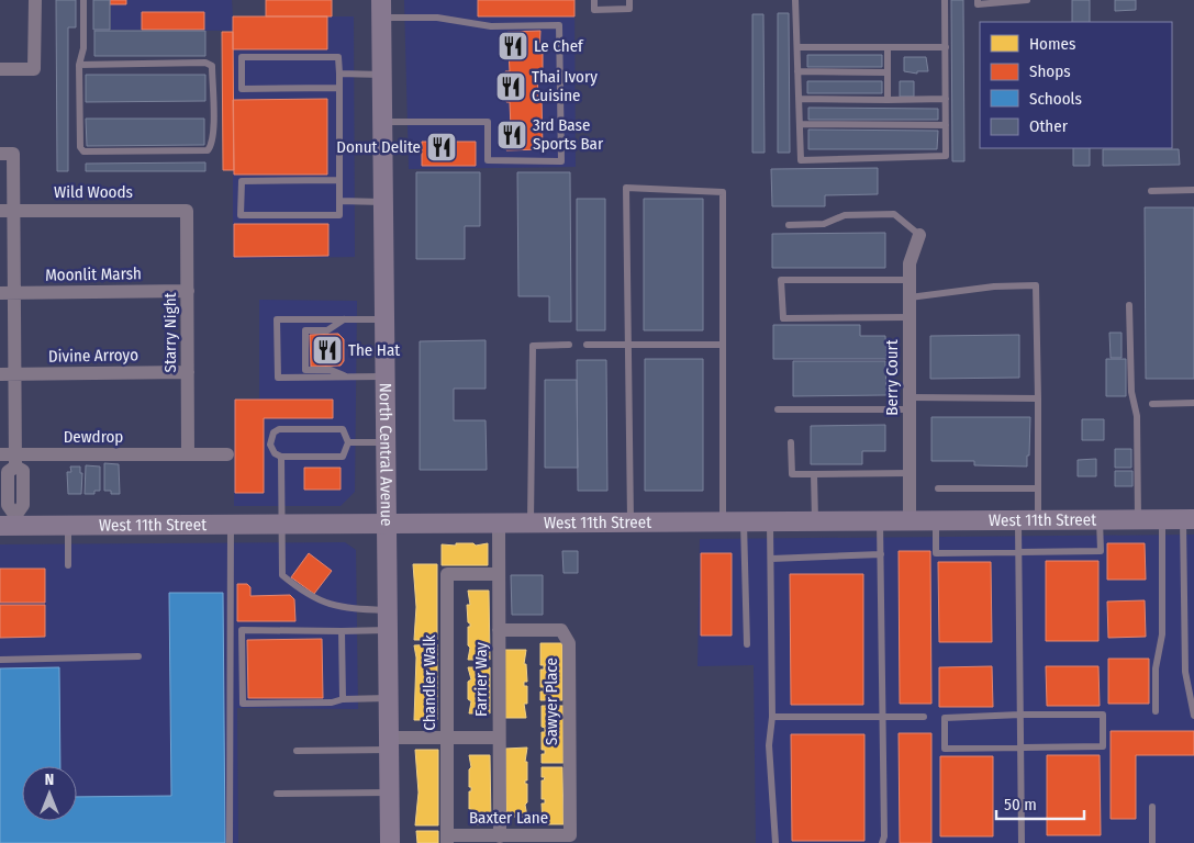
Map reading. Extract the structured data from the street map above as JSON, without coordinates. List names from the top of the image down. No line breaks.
{"streets":{"street":["Wild Woods","Moonlit Marsh","Starry Night","Divine Arroyo","Berry Court","Dewdrop","North Central Avenue","West 11th Street","Farrier Way","Chandler Walk","Sawyer Place","Baxter Lane"]},"crossings":[["Wild Woods","Starry Night"],["Moonlit Marsh","Starry Night"],["Starry Night","Divine Arroyo"],["Starry Night","Dewdrop"],["Berry Court","West 11th Street"],["North Central Avenue","West 11th Street"],["West 11th Street","Farrier Way"],["Farrier Way","Chandler Walk"],["Farrier Way","Sawyer Place"],["Farrier Way","Baxter Lane"],["Chandler Walk","Baxter Lane"],["Sawyer Place","Baxter Lane"]],"places":{"restaurant":["Le Chef","Thai Ivory Cuisine","3rd Base Sports Bar","Donut Delite","The Hat"]},"legend":["Homes","Shops","Schools","Other"],"scale_bar":"50 m","north":"top"}
